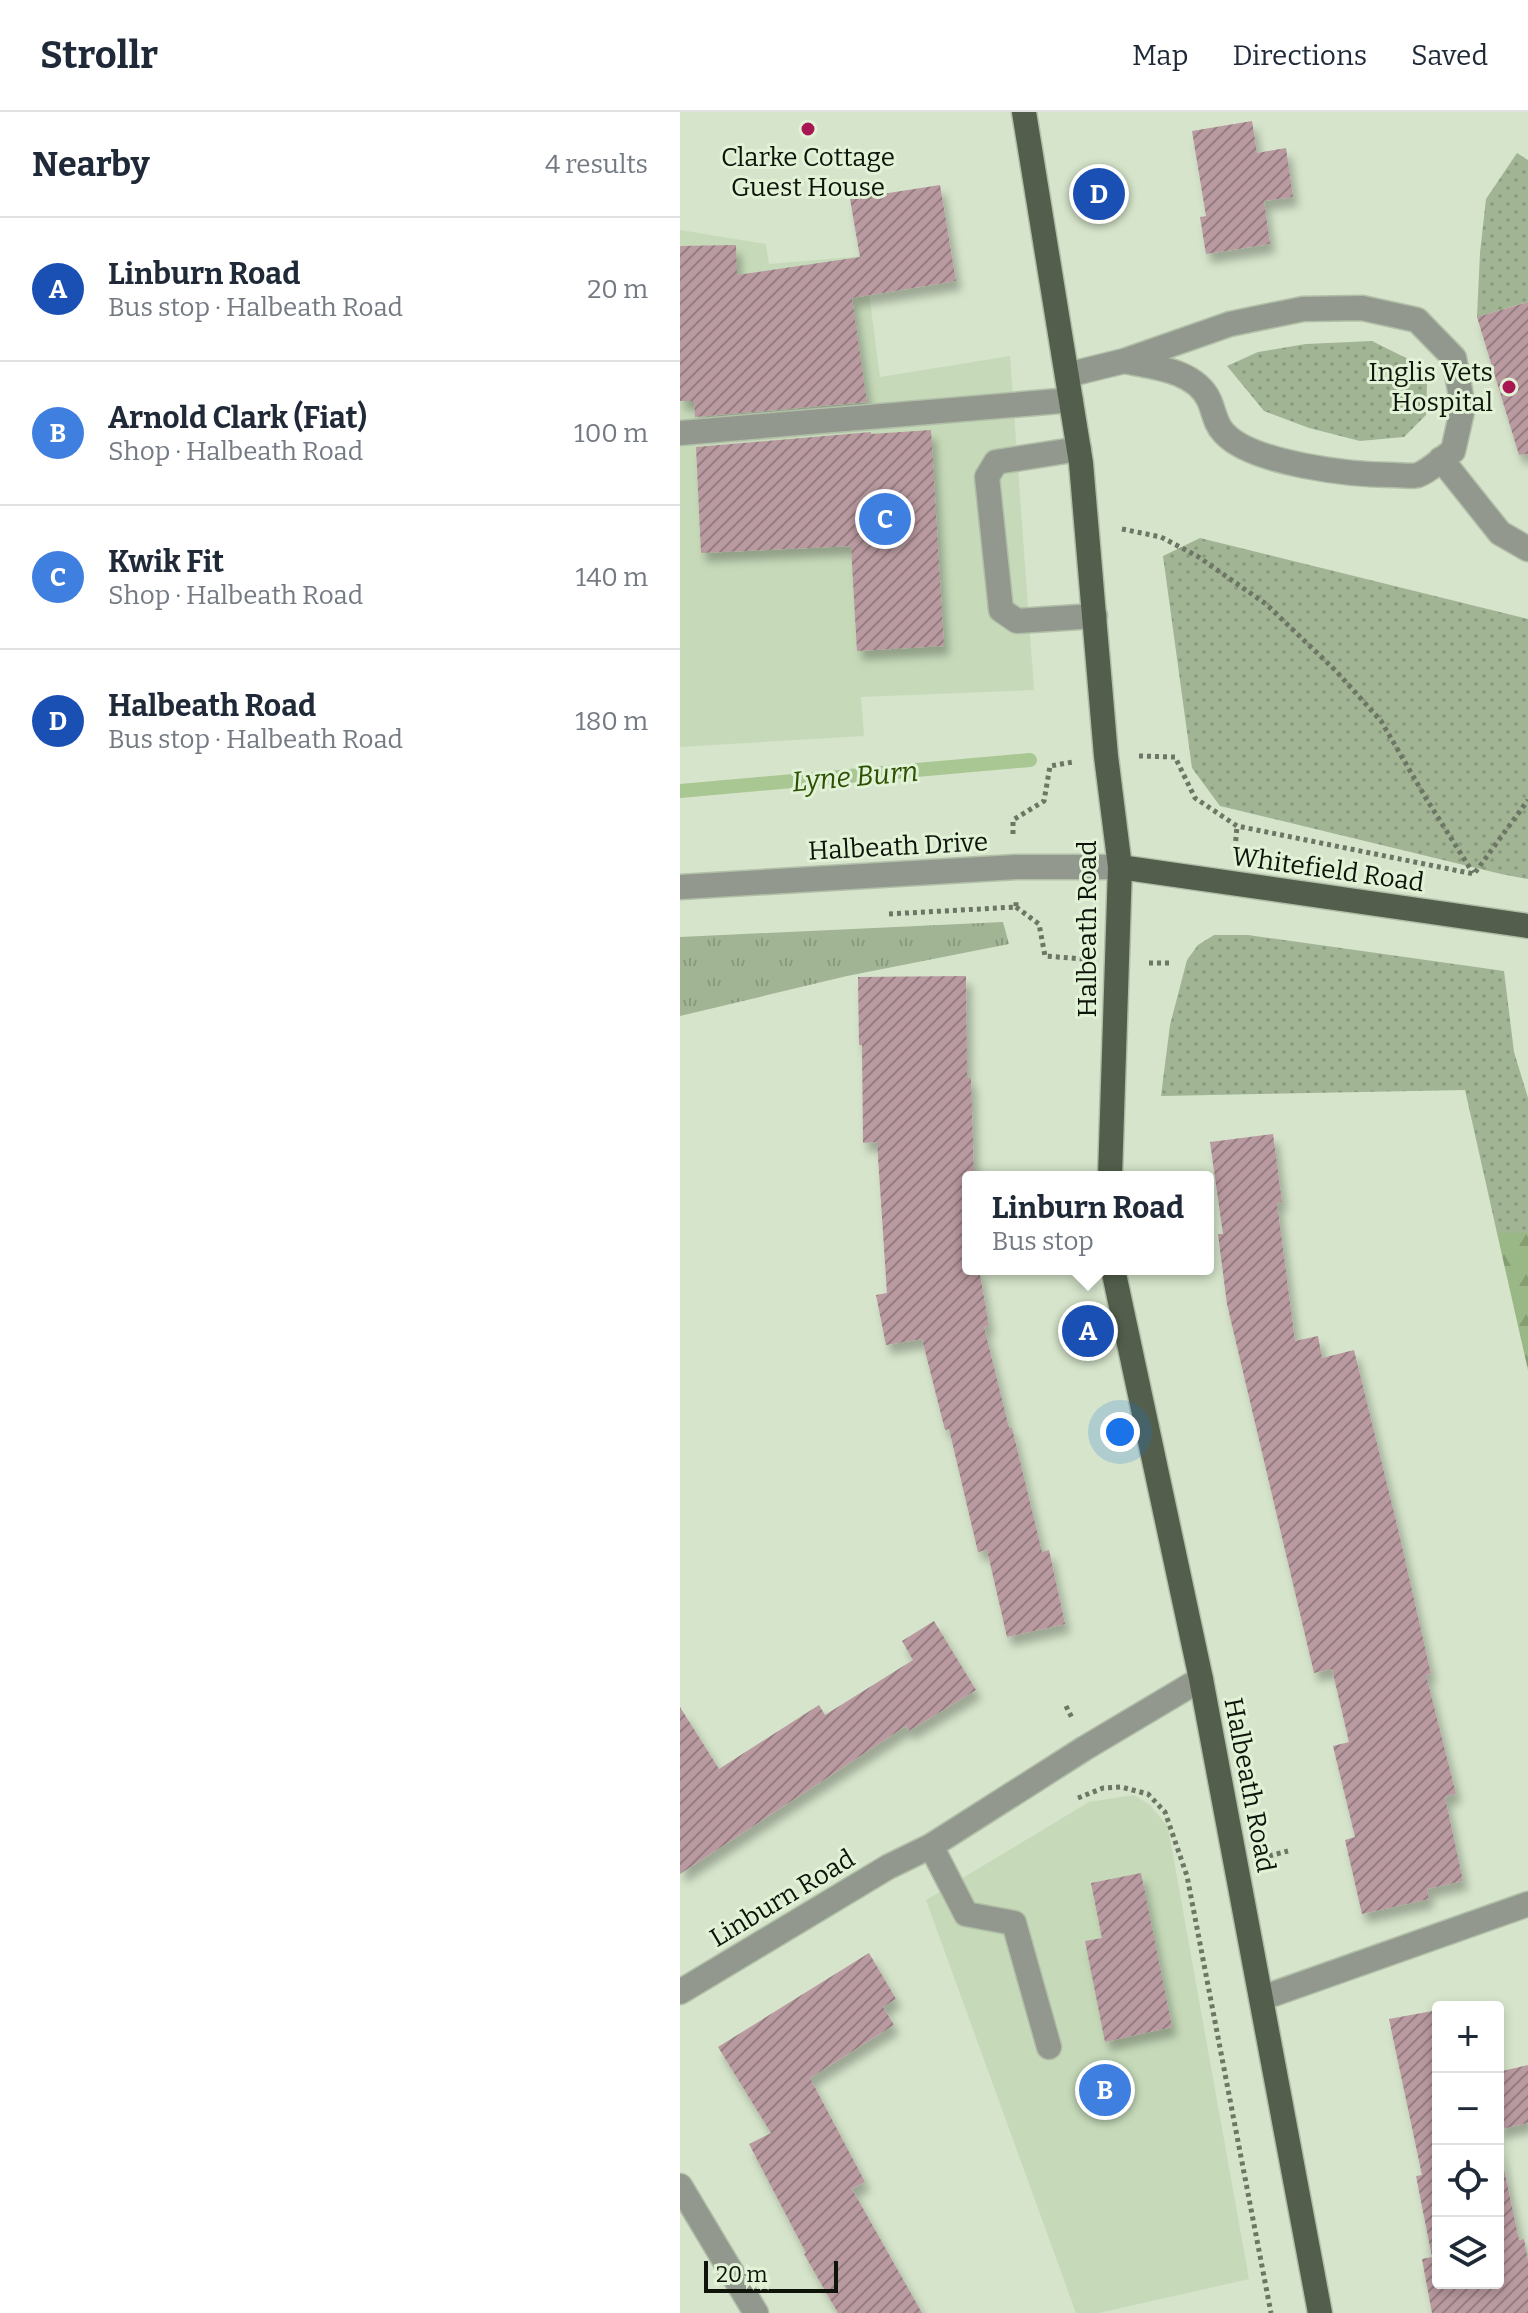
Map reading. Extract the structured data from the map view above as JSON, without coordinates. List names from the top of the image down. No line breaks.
{"streets":{"main road":["Whitefield Road","Halbeath Road"],"street":["Halbeath Drive","Linburn Road"]},"crossings":[["Halbeath Drive","Whitefield Road"],["Halbeath Drive","Halbeath Road"],["Whitefield Road","Halbeath Road"],["Halbeath Road","Linburn Road"]],"water":["Lyne Burn"],"places":["Clarke Cottage Guest House","Inglis Vets Hospital"],"scale_bar":"20 m","page":{"header":"Strollr","nav":["Map","Directions","Saved"],"heading":["Nearby","4 results"],"pins":["D","C","A","B"],"list":[{"mark":"A","name":"Linburn Road","note":"Bus stop · Halbeath Road","value":"20 m"},{"mark":"B","name":"Arnold Clark (Fiat)","note":"Shop · Halbeath Road","value":"100 m"},{"mark":"C","name":"Kwik Fit","note":"Shop · Halbeath Road","value":"140 m"},{"mark":"D","name":"Halbeath Road","note":"Bus stop · Halbeath Road","value":"180 m"}],"popup":["Linburn Road","Bus stop"],"map_buttons":["+","−"],"scale":"20 m"}}
